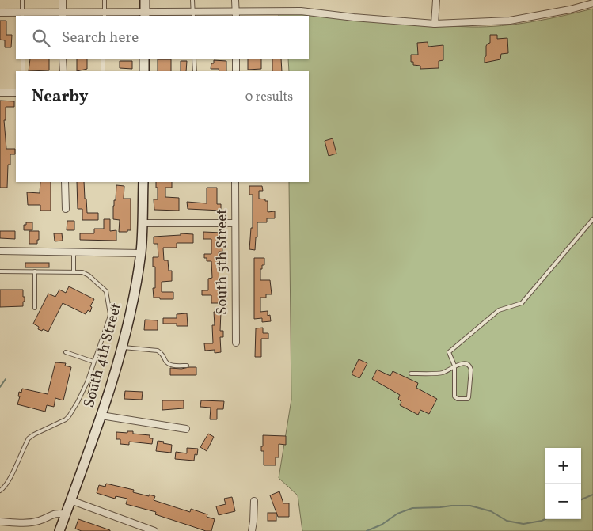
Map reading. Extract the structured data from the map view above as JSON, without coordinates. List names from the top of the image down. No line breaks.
{"streets":{"main road":["South 4th Street"],"street":["South 5th Street"]},"page":{"search":"Search here","heading":["Nearby","0 results"],"map_buttons":["+","−"]}}
